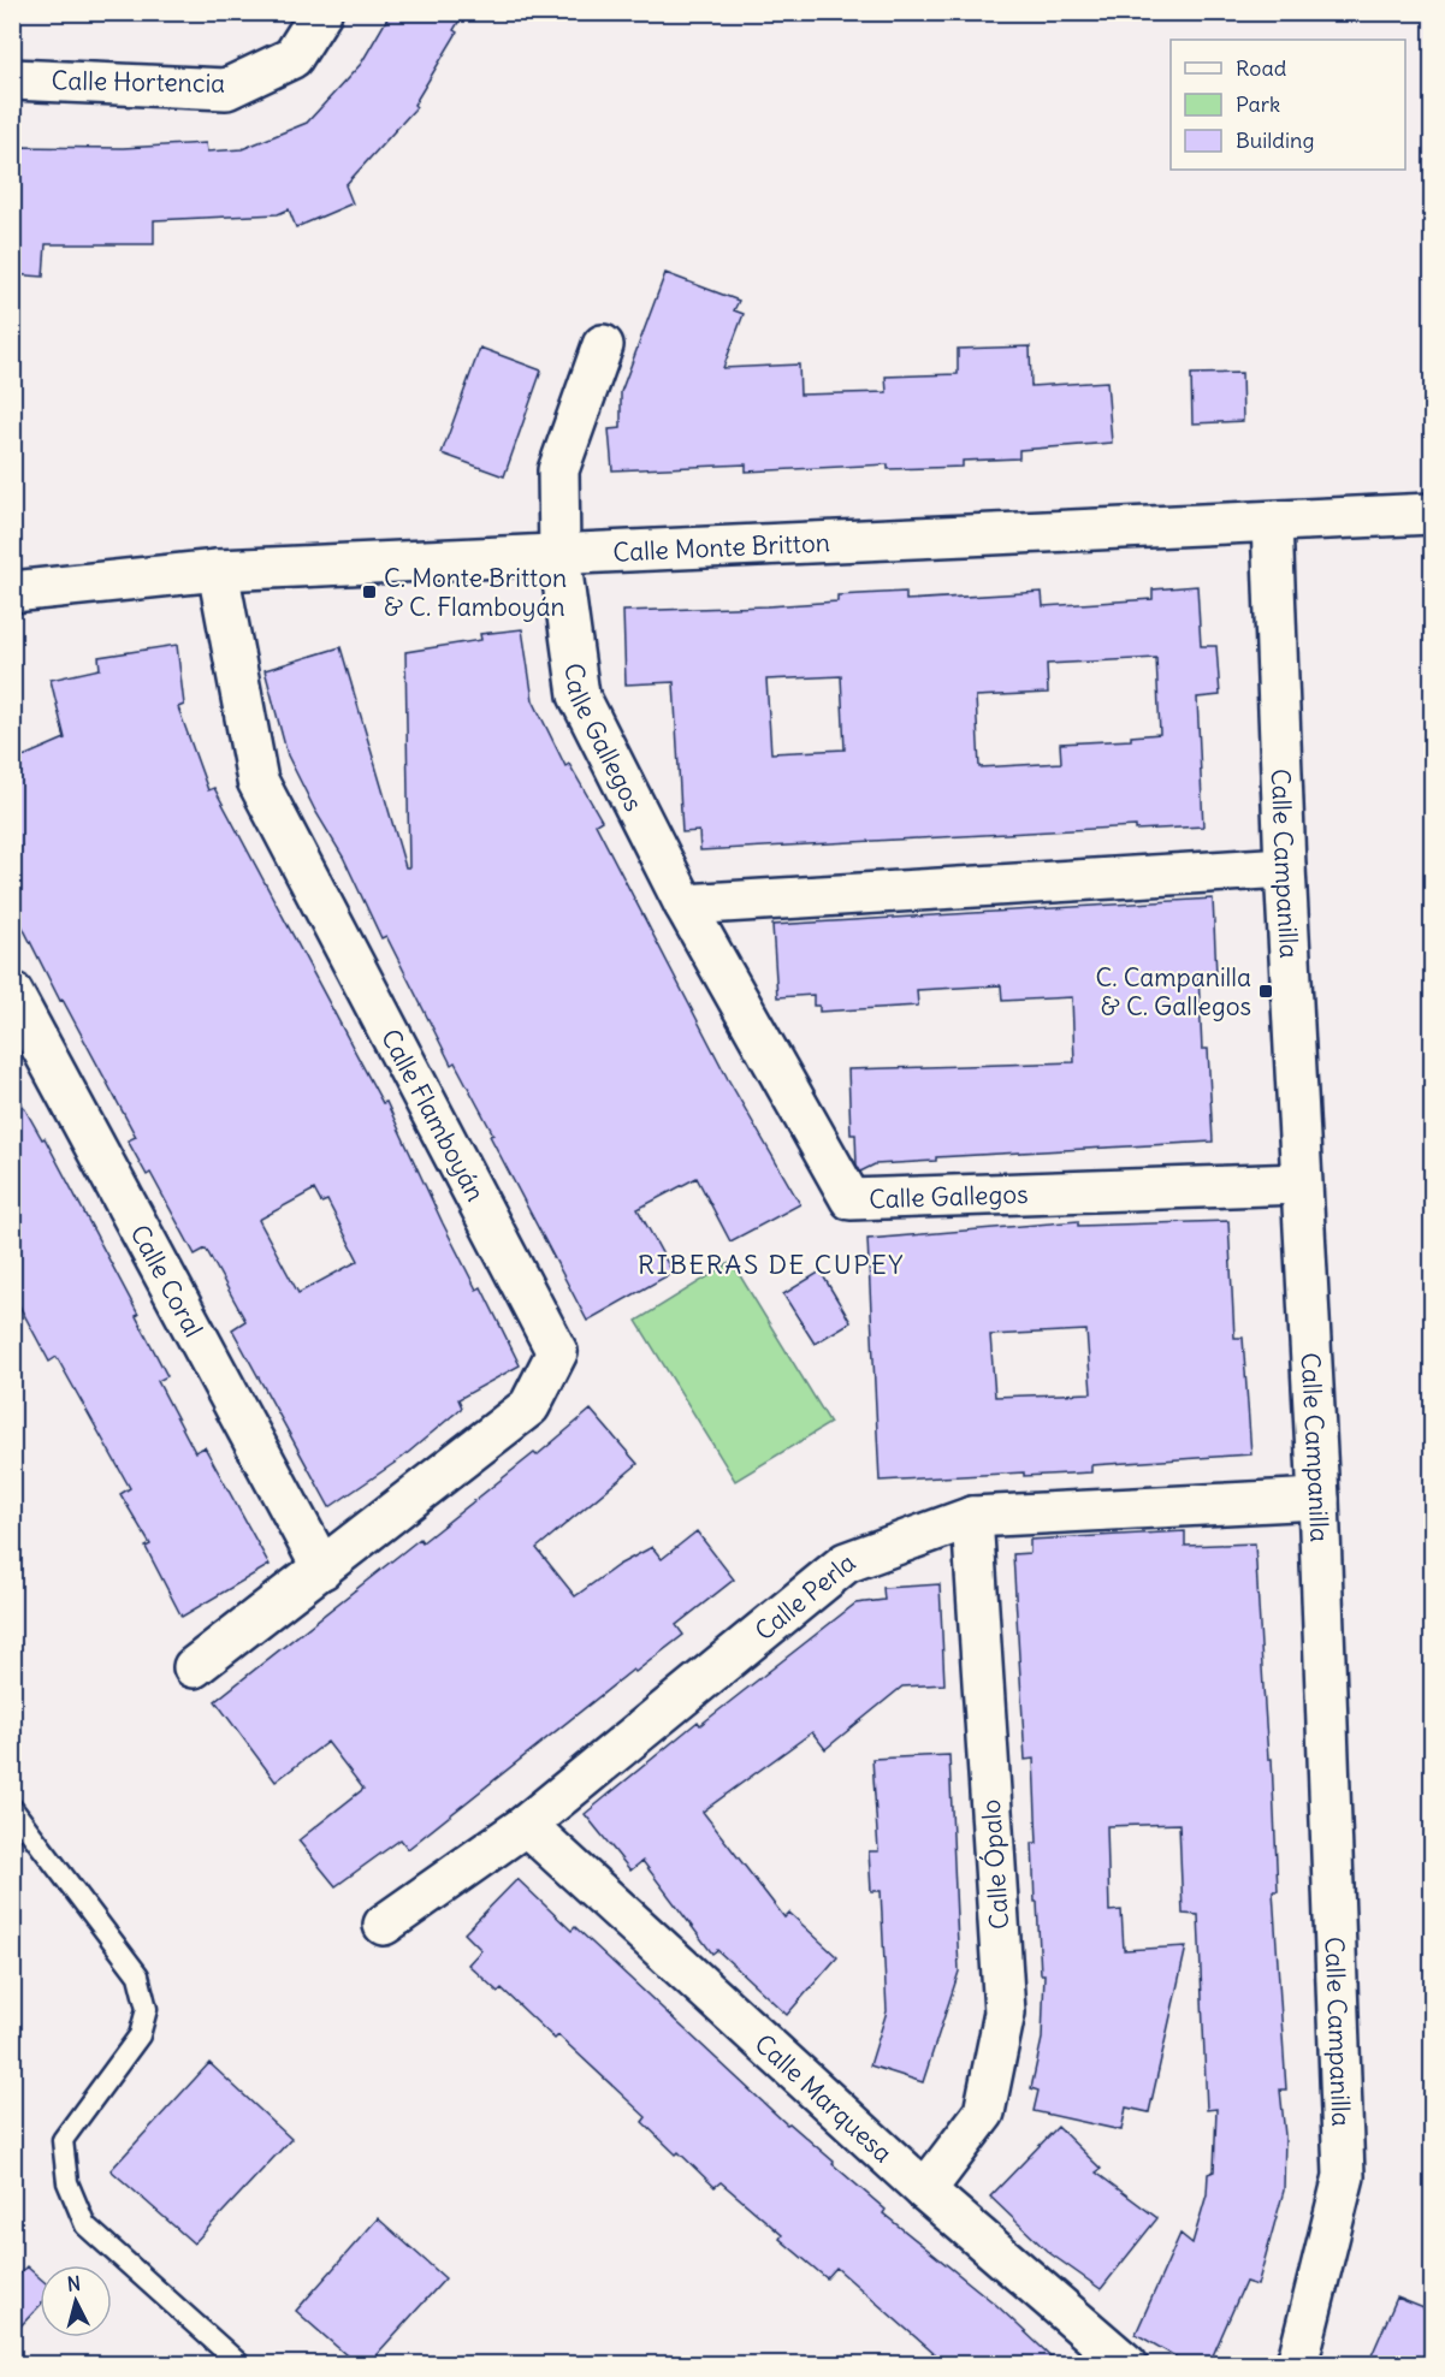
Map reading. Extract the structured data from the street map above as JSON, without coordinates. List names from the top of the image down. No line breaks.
{"streets":{"street":["Calle Hortencia","Calle Monte Britton","Calle Gallegos","Calle Campanilla","Calle Flamboyán","Calle Coral","Calle Perla","Calle Ópalo","Calle Marquesa"]},"crossings":[["Calle Monte Britton","Calle Gallegos"],["Calle Monte Britton","Calle Campanilla"],["Calle Monte Britton","Calle Flamboyán"],["Calle Gallegos","Calle Campanilla"],["Calle Campanilla","Calle Perla"],["Calle Flamboyán","Calle Coral"],["Calle Perla","Calle Ópalo"],["Calle Perla","Calle Marquesa"],["Calle Ópalo","Calle Marquesa"]],"districts":["RIBERAS DE CUPEY"],"places":{"transit":["C. Monte Britton & C. Flamboyán","C. Campanilla & C. Gallegos"]},"legend":["Road","Park","Building"],"north":"top"}
